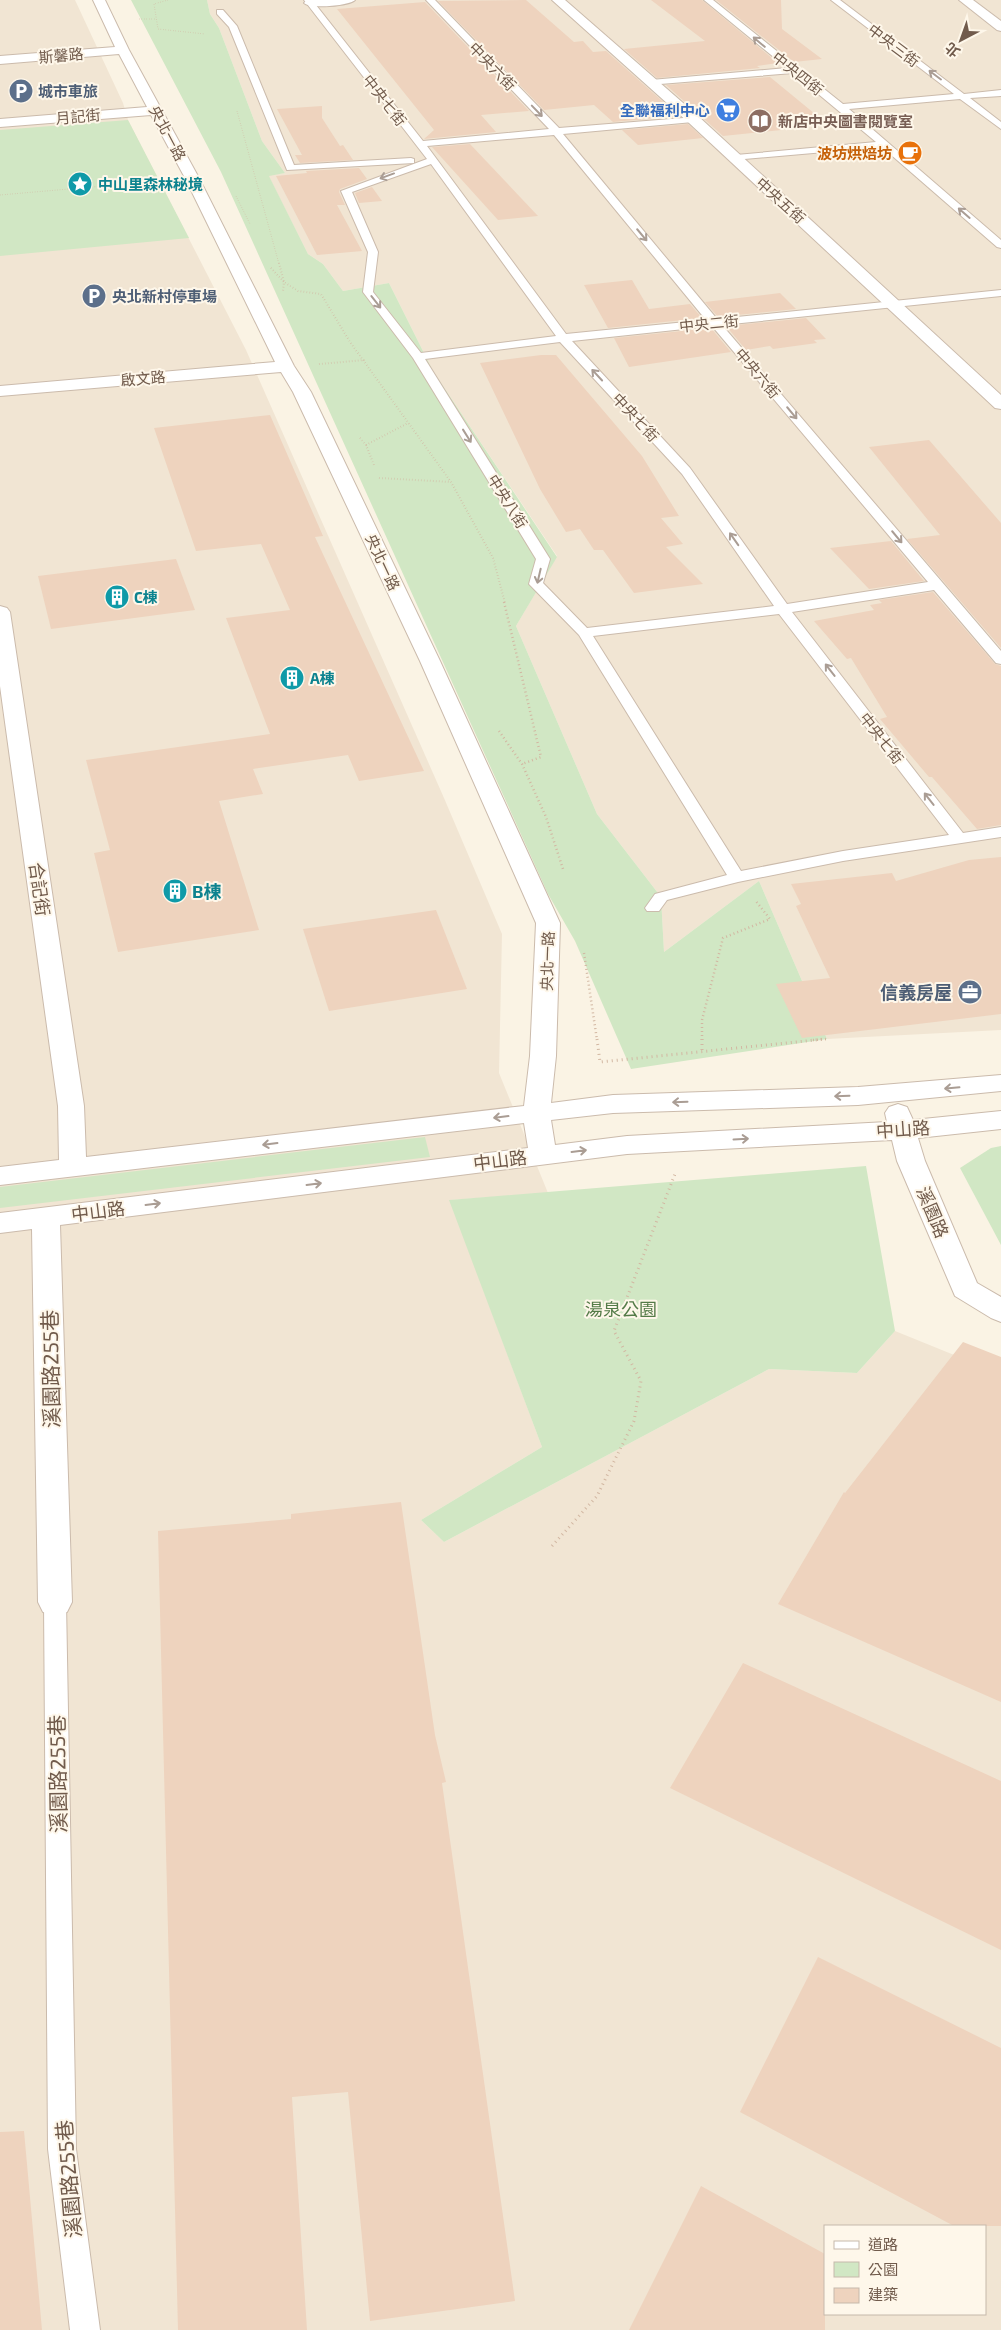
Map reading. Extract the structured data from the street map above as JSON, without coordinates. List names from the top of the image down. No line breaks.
{"streets":{"street":["斯馨路","月記街","央北一路","中央五街","啟文路","合記街","中山路","溪園路","溪園路255巷"],"lane":["中央三街","中央六街","中央四街","中央七街","中央二街","中央八街"]},"crossings":[["斯馨路","央北一路"],["中央六街","中央二街"],["中央七街","中央二街"],["中央七街","中央八街"],["月記街","央北一路"],["央北一路","啟文路"],["央北一路","中山路"],["中央五街","中央二街"],["中央二街","中央八街"],["合記街","中山路"],["中山路","溪園路"],["中山路","溪園路255巷"]],"one_way":["中央三街","中央六街","中央四街","中央七街","中央八街"],"parks":["湯泉公園"],"places":{"parking":["城市車旅","央北新村停車場"],"supermarket":["全聯福利中心"],"library":["新店中央圖書閱覽室"],"cafe":["波坊烘焙坊"],"place":["中山里森林秘境"],"building":["C棟","A棟","B棟"],"office":["信義房屋"]},"legend":["道路","公園","建築"],"north":"bottom left"}
